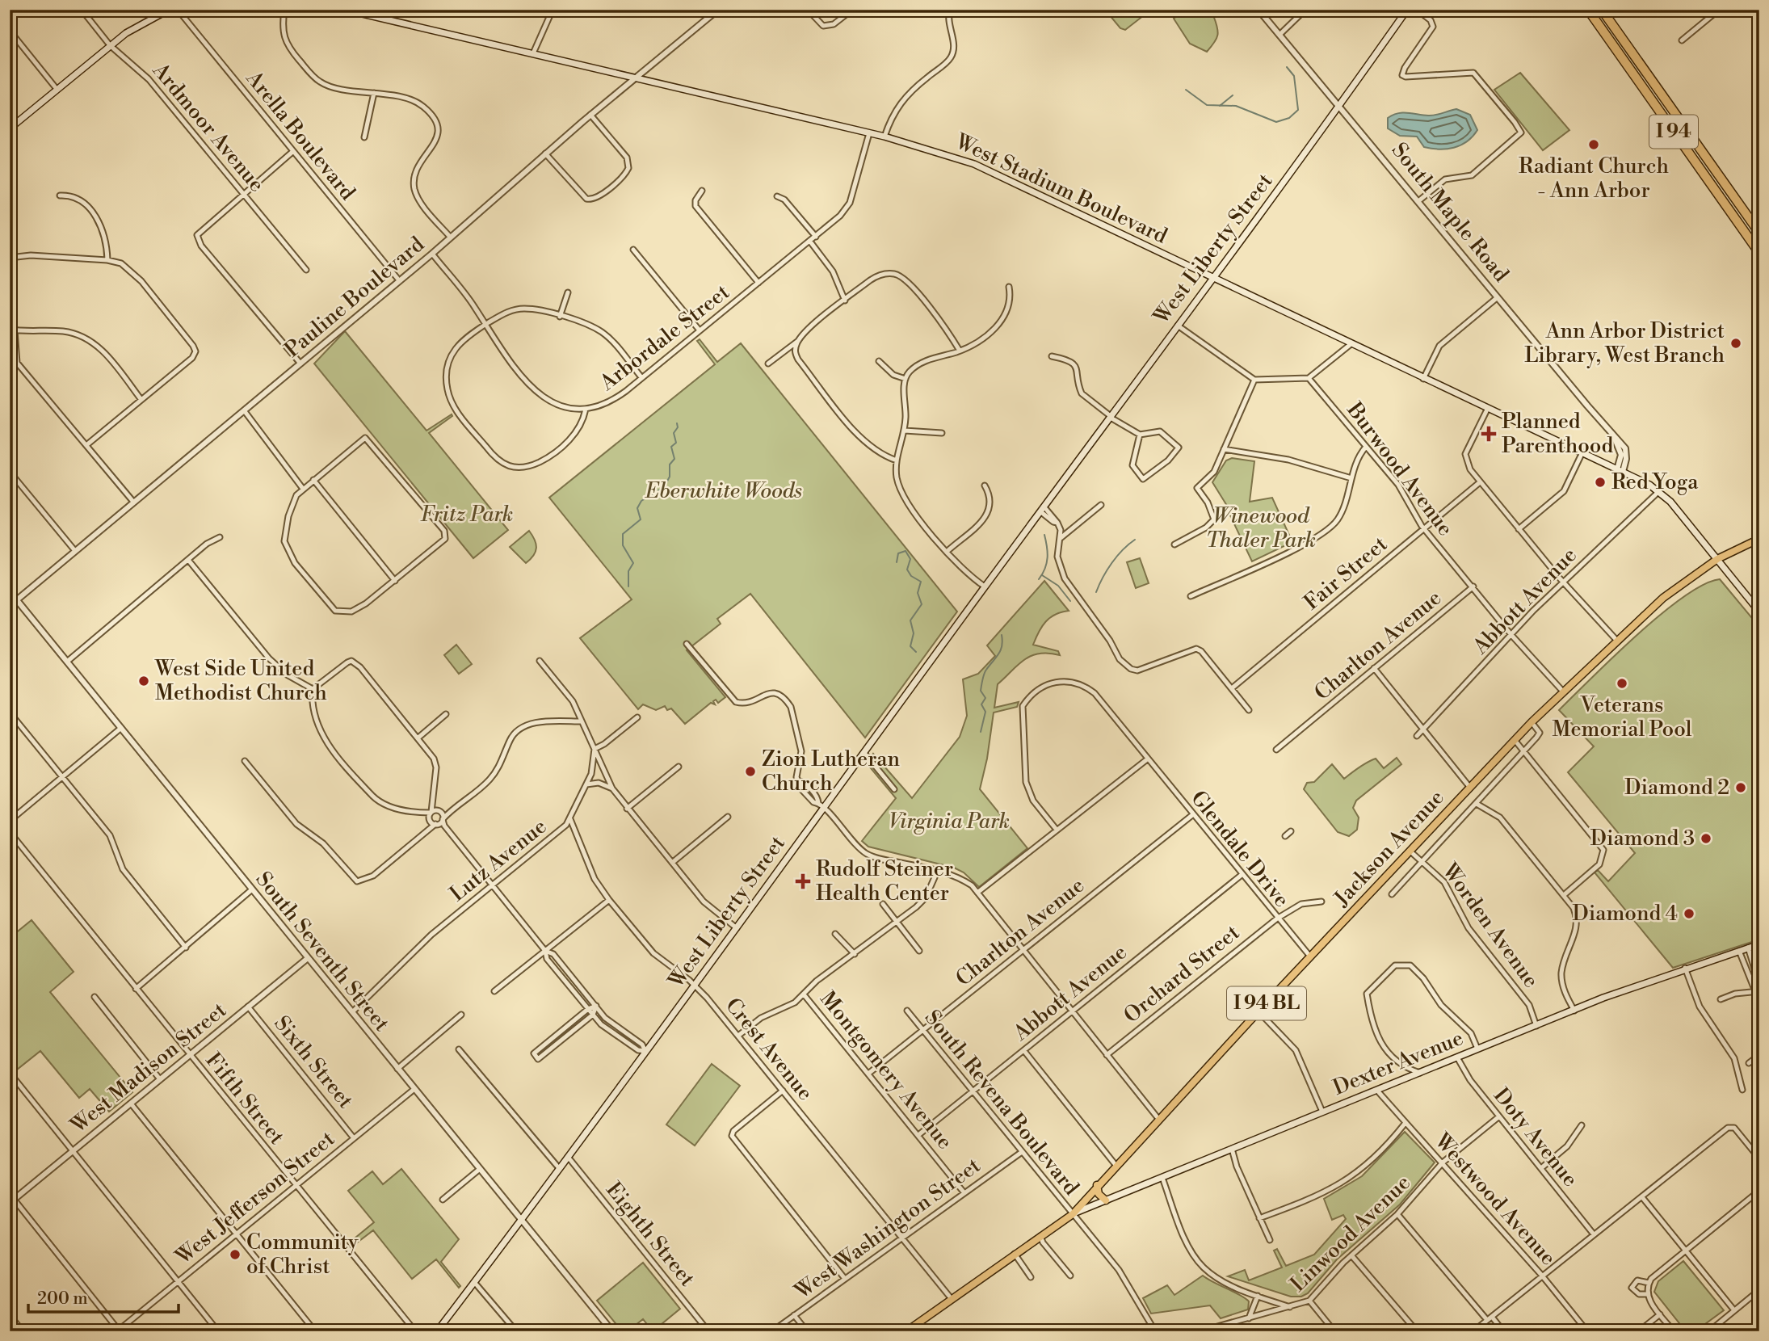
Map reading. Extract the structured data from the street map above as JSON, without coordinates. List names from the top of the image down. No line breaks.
{"streets":{"highway":["I 94"],"main road":["West Stadium Boulevard","West Liberty Street","Jackson Avenue","I 94 BL","Dexter Avenue"],"street":["Ardmoor Avenue","Arella Boulevard","South Maple Road","Pauline Boulevard","Arbordale Street","Burwood Avenue","Fair Street","Abbott Avenue","Charlton Avenue","Glendale Drive","Lutz Avenue","Worden Avenue","South Seventh Street","Orchard Street","Crest Avenue","Sixth Street","West Madison Street","Montgomery Avenue","Fifth Street","South Revena Boulevard","Doty Avenue","West Jefferson Street","Westwood Avenue","West Washington Street","Linwood Avenue","Eighth Street"]},"crossings":[["Arella Boulevard","Pauline Boulevard"],["West Stadium Boulevard","South Maple Road"],["West Stadium Boulevard","West Liberty Street"],["West Stadium Boulevard","Pauline Boulevard"],["West Stadium Boulevard","Arbordale Street"],["West Stadium Boulevard","Abbott Avenue"],["South Maple Road","West Liberty Street"],["West Liberty Street","South Seventh Street"],["West Liberty Street","Crest Avenue"],["West Liberty Street","Eighth Street"],["Pauline Boulevard","Arbordale Street"],["Pauline Boulevard","South Seventh Street"],["Burwood Avenue","Fair Street"],["Burwood Avenue","Abbott Avenue"],["Burwood Avenue","Charlton Avenue"],["Burwood Avenue","Jackson Avenue"],["Abbott Avenue","Glendale Drive"],["Abbott Avenue","Montgomery Avenue"],["Abbott Avenue","South Revena Boulevard"],["Charlton Avenue","Glendale Drive"],["Charlton Avenue","Montgomery Avenue"],["Charlton Avenue","South Revena Boulevard"],["Jackson Avenue","Glendale Drive"],["Jackson Avenue","Worden Avenue"],["Jackson Avenue","I 94 BL"],["Jackson Avenue","Dexter Avenue"],["Jackson Avenue","South Revena Boulevard"],["Glendale Drive","Orchard Street"],["Lutz Avenue","South Seventh Street"],["Lutz Avenue","Crest Avenue"],["Worden Avenue","Dexter Avenue"],["South Seventh Street","West Madison Street"],["South Seventh Street","West Jefferson Street"],["I 94 BL","Crest Avenue"],["I 94 BL","Dexter Avenue"],["I 94 BL","South Revena Boulevard"],["Crest Avenue","West Washington Street"],["Sixth Street","West Madison Street"],["Sixth Street","West Jefferson Street"],["Dexter Avenue","South Revena Boulevard"],["Dexter Avenue","Doty Avenue"],["Dexter Avenue","Westwood Avenue"],["West Madison Street","Fifth Street"],["Montgomery Avenue","West Washington Street"],["Fifth Street","West Jefferson Street"],["South Revena Boulevard","West Washington Street"],["Doty Avenue","Linwood Avenue"],["Westwood Avenue","Linwood Avenue"]],"parks":["Eberwhite Woods","Fritz Park","Winewood Thaler Park","Virginia Park"],"places":{"other":["Radiant Church - Ann Arbor","Ann Arbor District Library, West Branch","Red Yoga","West Side United Methodist Church","Veterans Memorial Pool","Zion Lutheran Church","Diamond 2","Diamond 3","Diamond 4","Community of Christ"],"health":["Planned Parenthood","Rudolf Steiner Health Center"]},"scale_bar":"200 m"}
